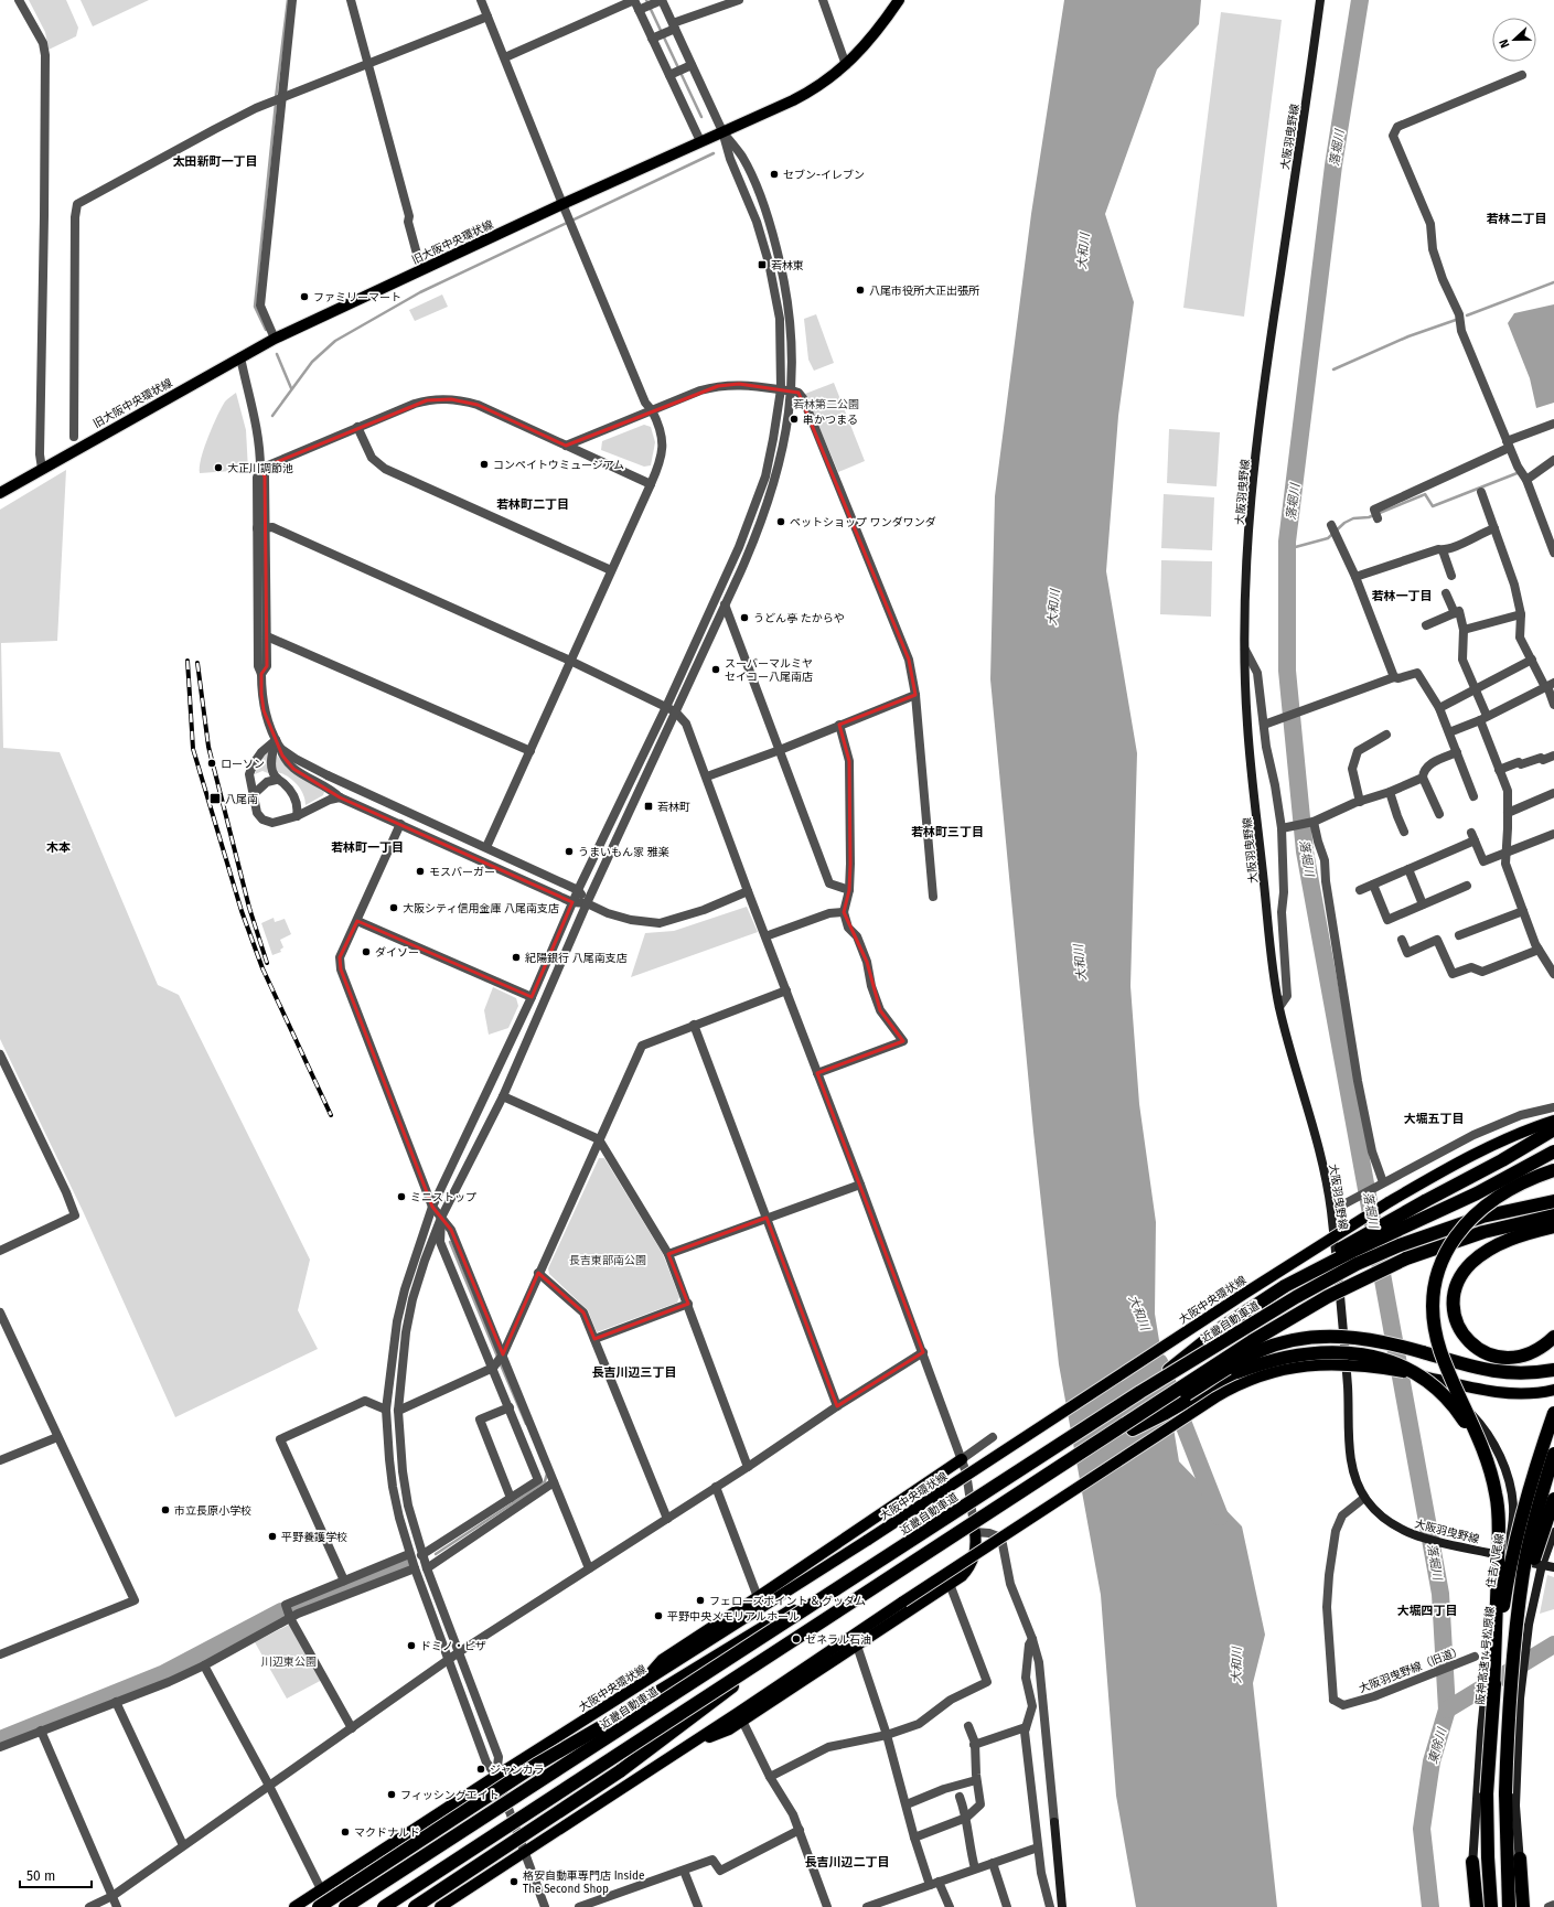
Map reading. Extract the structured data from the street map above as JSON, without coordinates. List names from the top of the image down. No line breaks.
{"streets":{"highway":["近畿自動車道","阪神高速14号松原線"],"main road":["大阪羽曳野線","旧大阪中央環状線","大阪中央環状線","住吉八尾線"],"street":["大阪羽曳野線（旧道）"]},"crossings":[["大阪羽曳野線","住吉八尾線"],["大阪羽曳野線","大阪羽曳野線（旧道）"]],"districts":["太田新町一丁目","若林二丁目","若林町二丁目","若林一丁目","若林町三丁目","木本","若林町一丁目","大堀五丁目","長吉川辺三丁目","大堀四丁目","長吉川辺二丁目"],"water":["落堀川","大和川","東除川"],"parks":["若林第二公園","長吉東部南公園","川辺東公園"],"places":{"other":["セブン-イレブン","八尾市役所大正出張所","ファミリーマート","串かつまる","コンペイトウミュージアム","大正川調節池","ペットショップ ワンダワンダ","うどん亭 たからや","スーバーマルミヤ セイコー八尾南店","ローソン","うまいもん家 雅楽","モスバーガー","大阪シティ信用金庫 八尾南支店","ダイソー","紀陽銀行 八尾南支店","ミニストップ","市立長原小学校","平野養護学校","フェローズポイント & グッダム","平野中央メモリアルホール","ゼネラル石油","ドミノ・ピザ","ジャンカラ","フィッシングエイト","マクドナルド","格安自動車専門店 Inside The Second Shop"],"transit":["若林東","八尾南","若林町"]},"scale_bar":"50 m","north":"left"}
